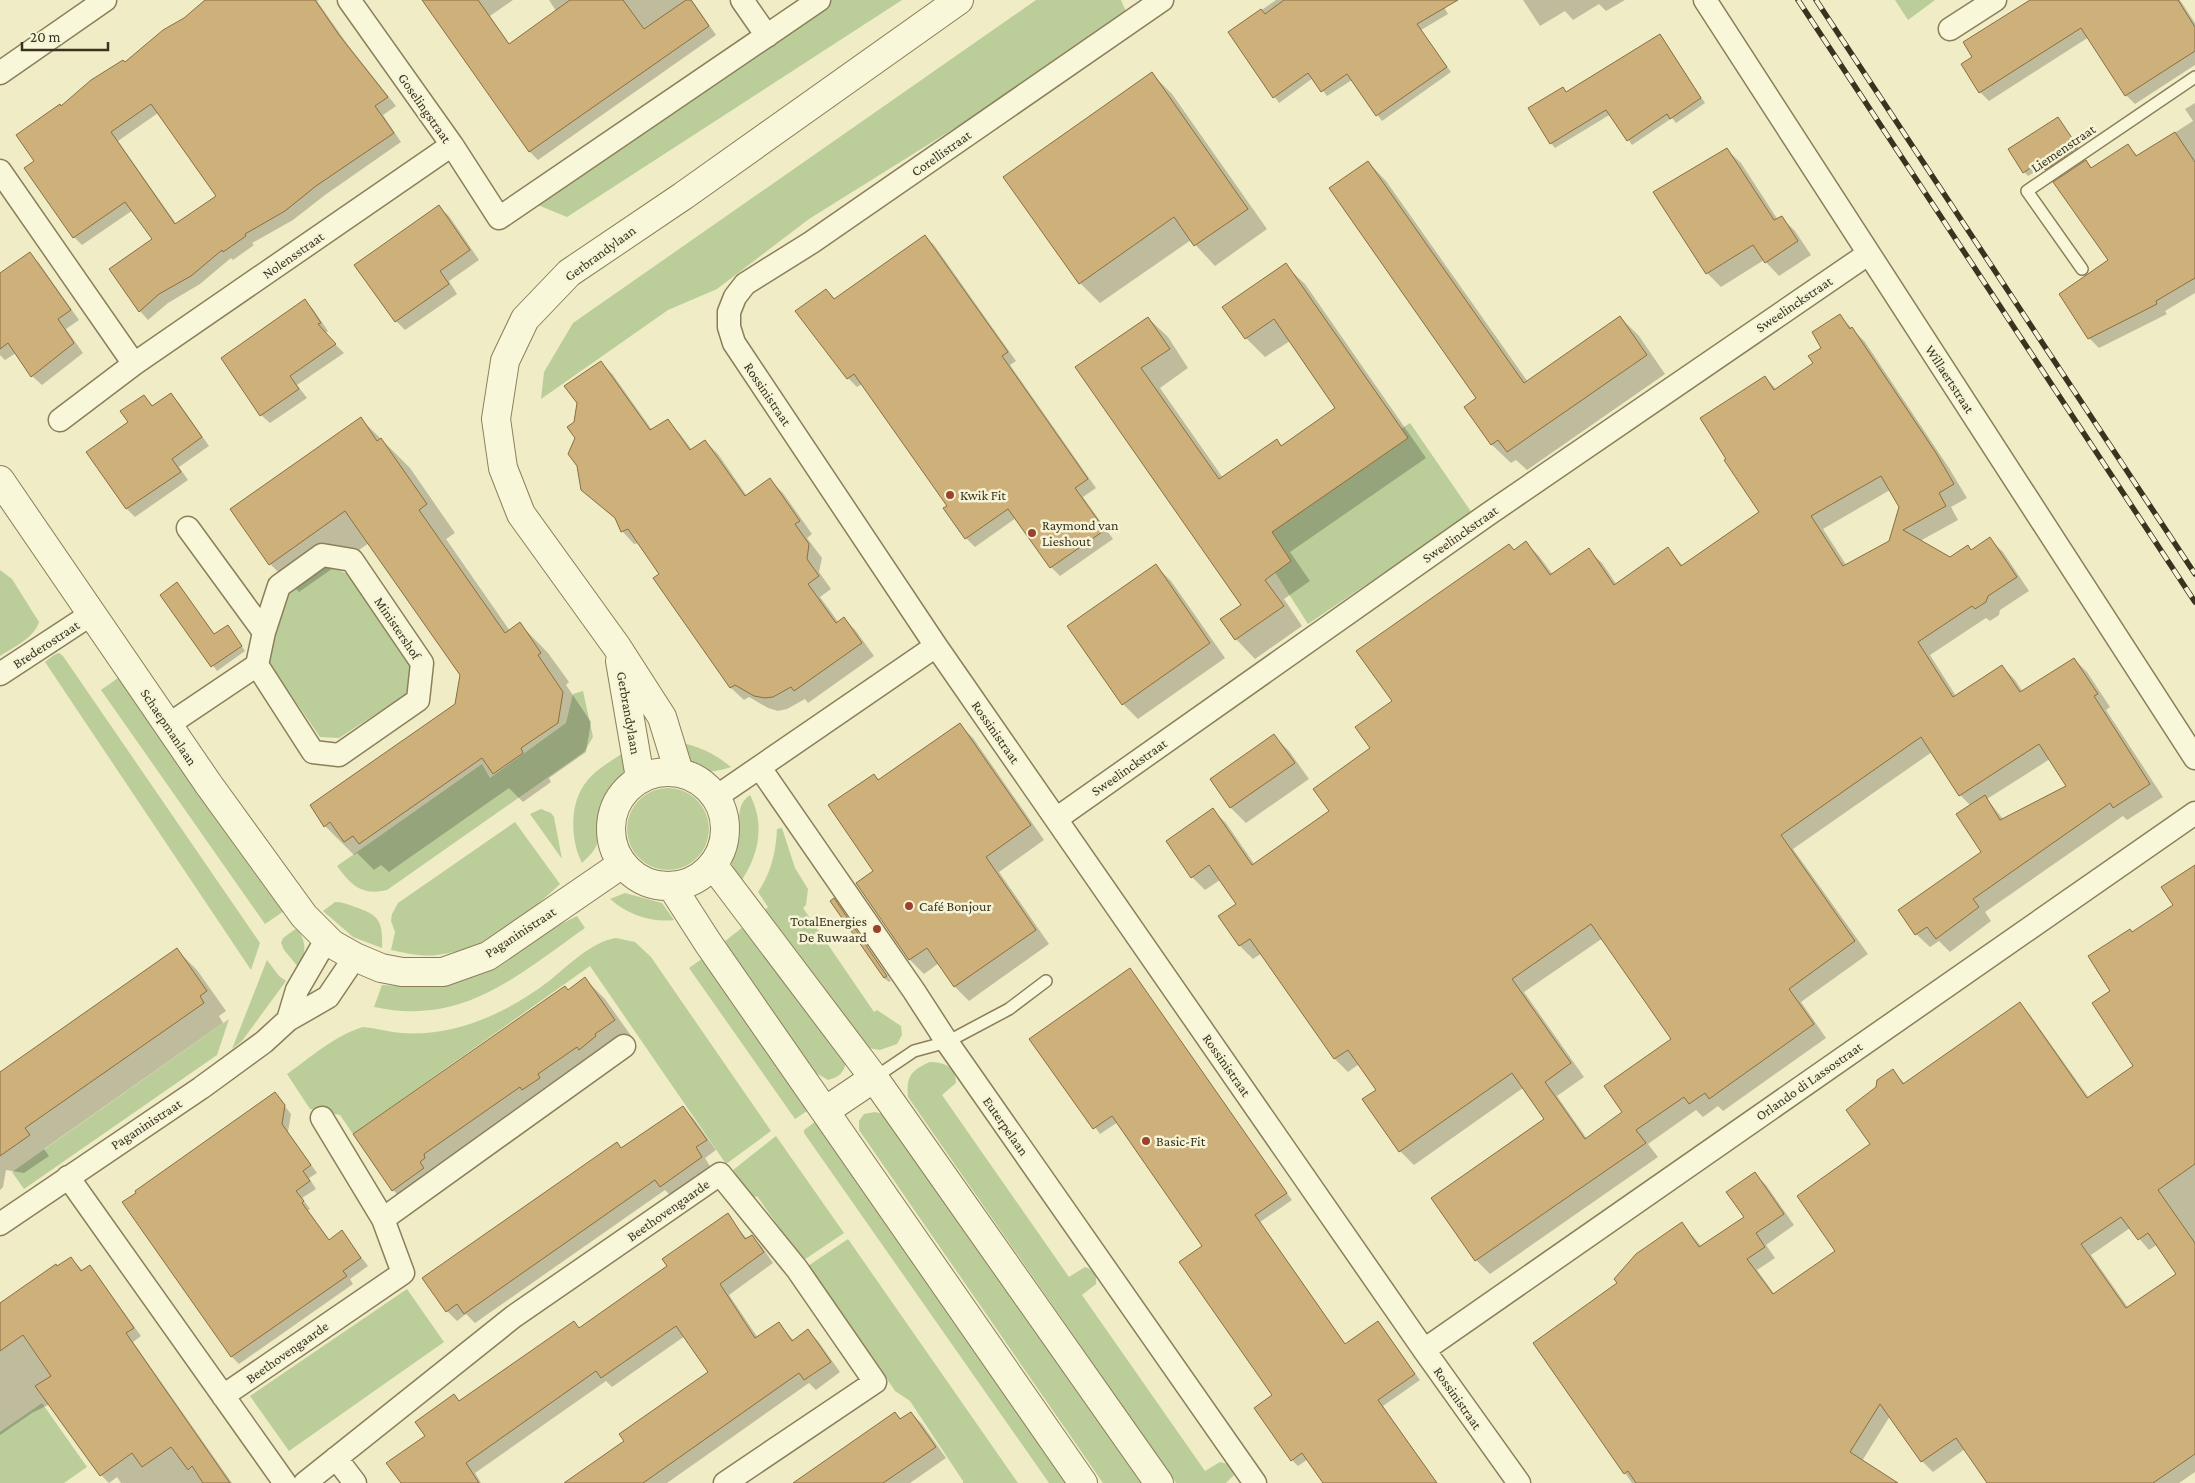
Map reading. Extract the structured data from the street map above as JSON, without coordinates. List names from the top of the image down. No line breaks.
{"streets":{"street":["Goselingstraat","Corellistraat","Gerbrandylaan","Nolensstraat","Sweelinckstraat","Willaertstraat","Rossinistraat","Ministershof","Brederostraat","Schaepmanlaan","Paganinistraat","Orlando di Lassostraat","Euterpelaan","Beethovengaarde"],"lane":["Liemenstraat"]},"crossings":[["Goselingstraat","Nolensstraat"],["Corellistraat","Rossinistraat"],["Gerbrandylaan","Paganinistraat"],["Sweelinckstraat","Willaertstraat"],["Sweelinckstraat","Rossinistraat"],["Rossinistraat","Orlando di Lassostraat"],["Brederostraat","Schaepmanlaan"],["Schaepmanlaan","Paganinistraat"]],"places":["Kwik Fit","Raymond van Lieshout","Café Bonjour","TotalEnergies De Ruwaard","Basic-Fit"],"scale_bar":"20 m"}
